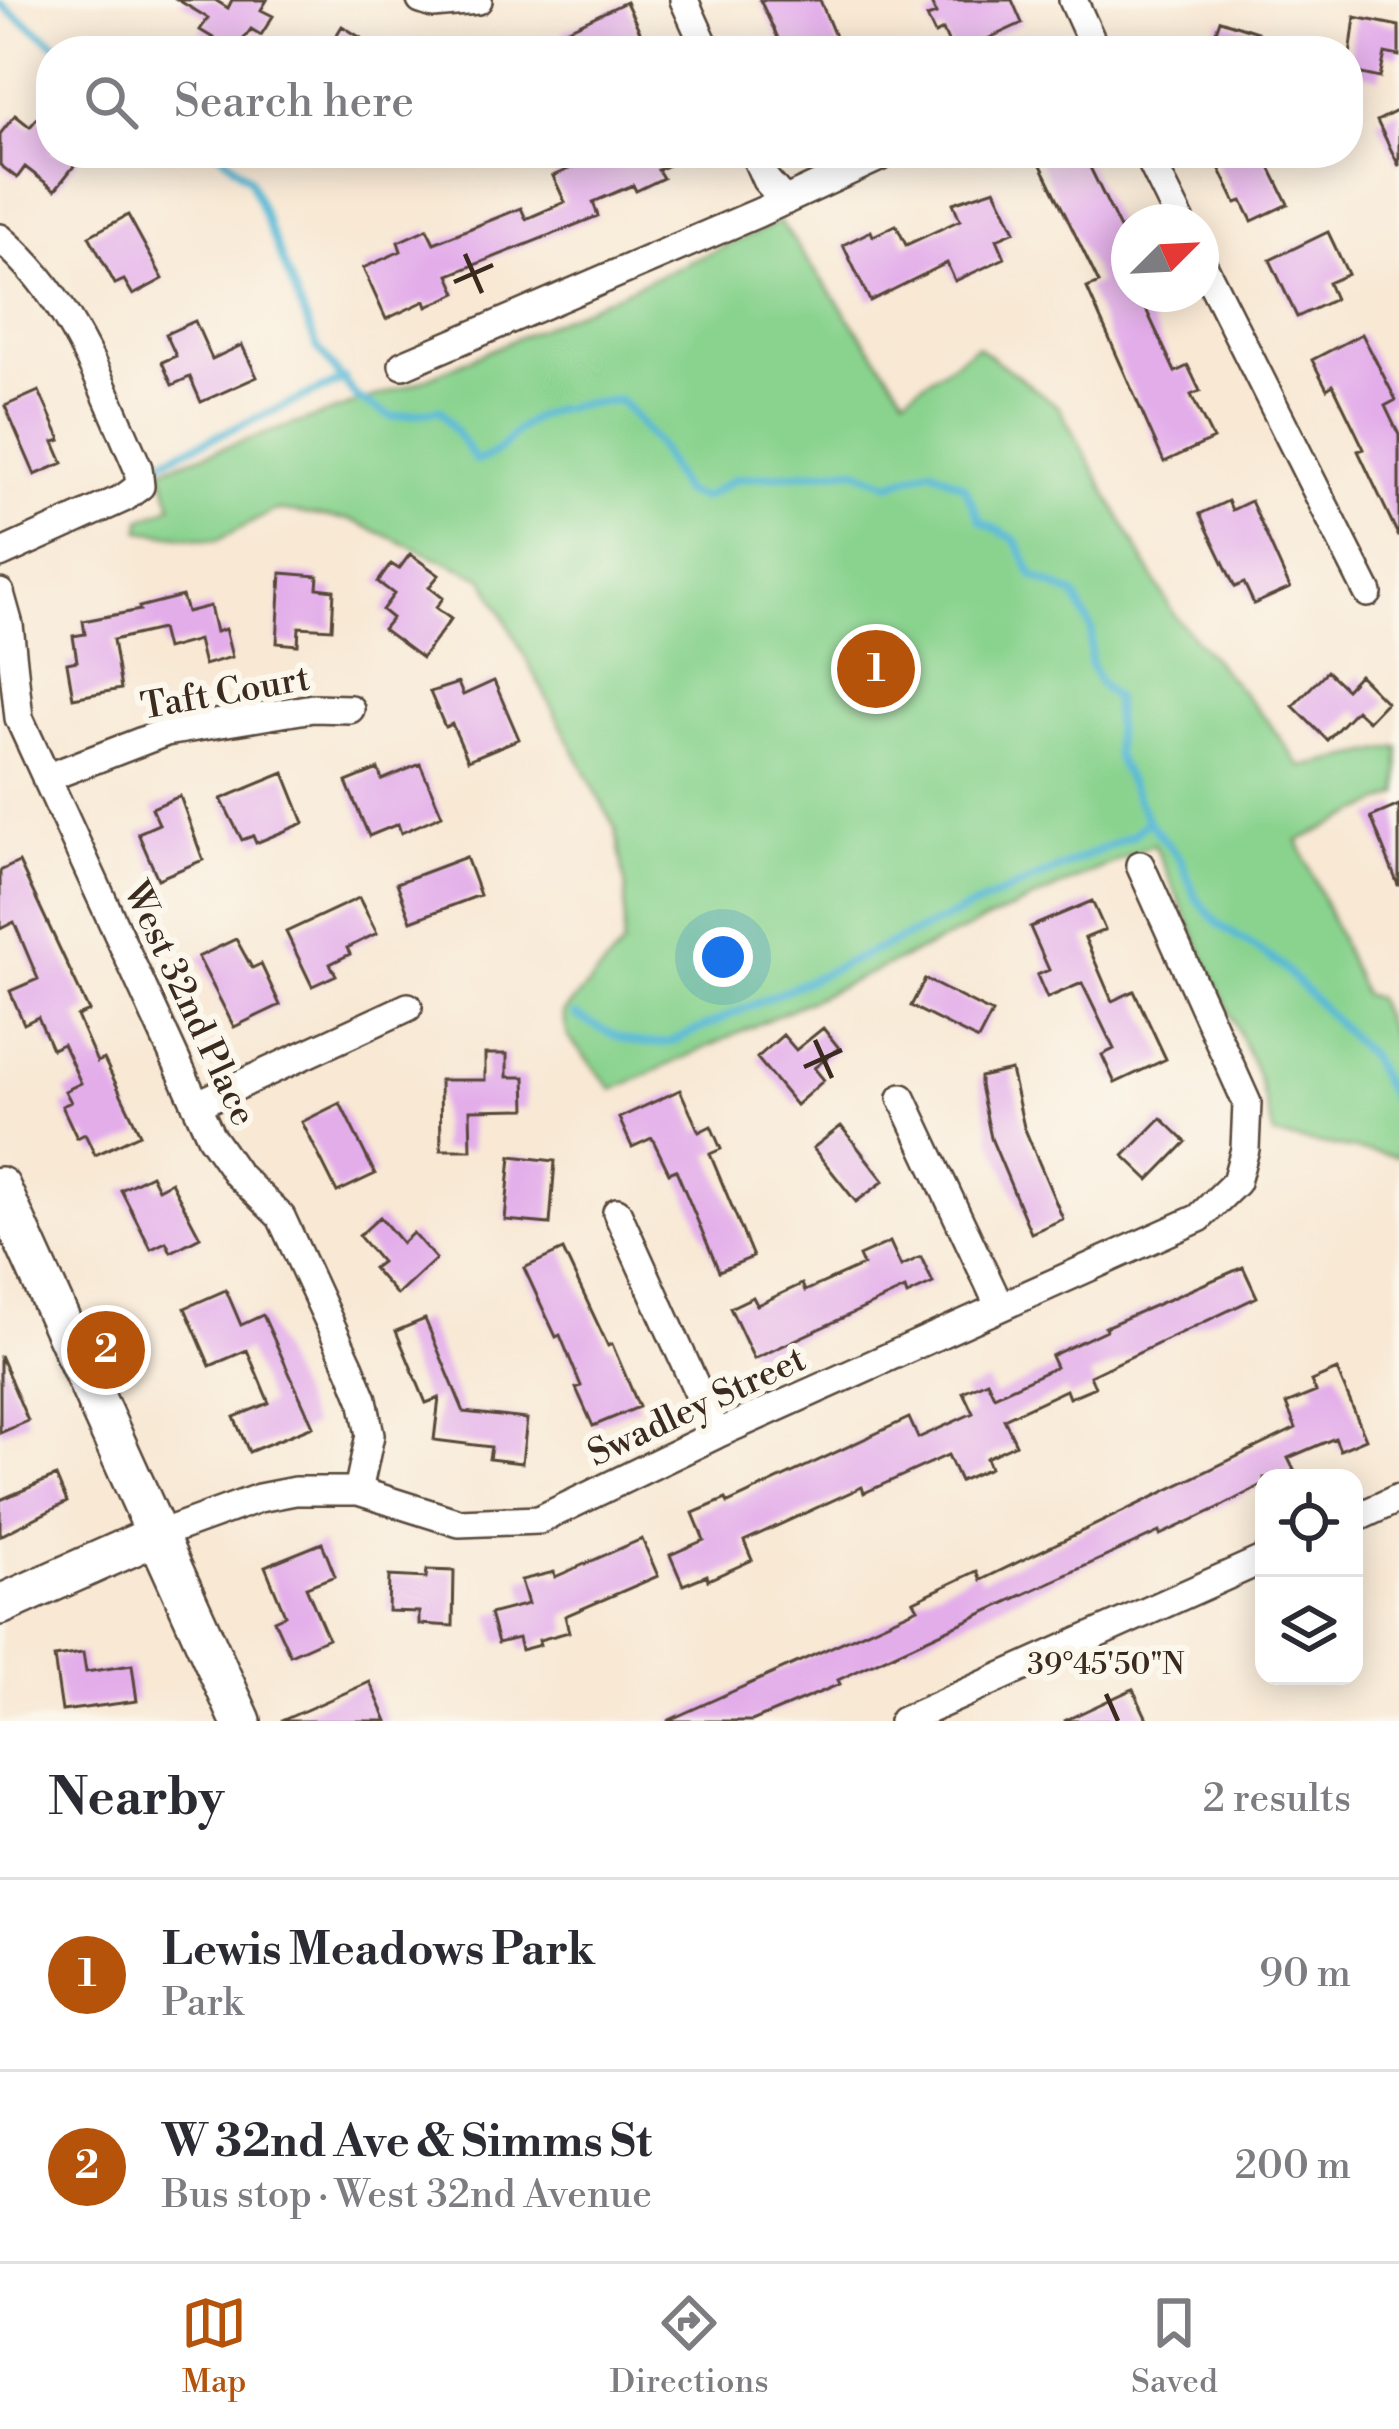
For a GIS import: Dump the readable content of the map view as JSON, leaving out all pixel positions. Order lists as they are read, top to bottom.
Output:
{
  "streets": {
    "street": ["Taft Court", "West 32nd Place", "Swadley Street"]
  },
  "crossings": [
    ["Taft Court", "West 32nd Place"],
    ["West 32nd Place", "Swadley Street"]
  ],
  "north": "top right",
  "page": {
    "search": "Search here",
    "pins": ["1", "2"],
    "heading": ["Nearby", "2 results"],
    "list": [
      {
        "mark": "1",
        "name": "Lewis Meadows Park",
        "note": "Park",
        "value": "90 m"
      },
      {
        "mark": "2",
        "name": "W 32nd Ave & Simms St",
        "note": "Bus stop · West 32nd Avenue",
        "value": "200 m"
      }
    ],
    "nav": ["Map", "Directions", "Saved"]
  },
  "coordinates": ["39°45'50\"N"]
}
